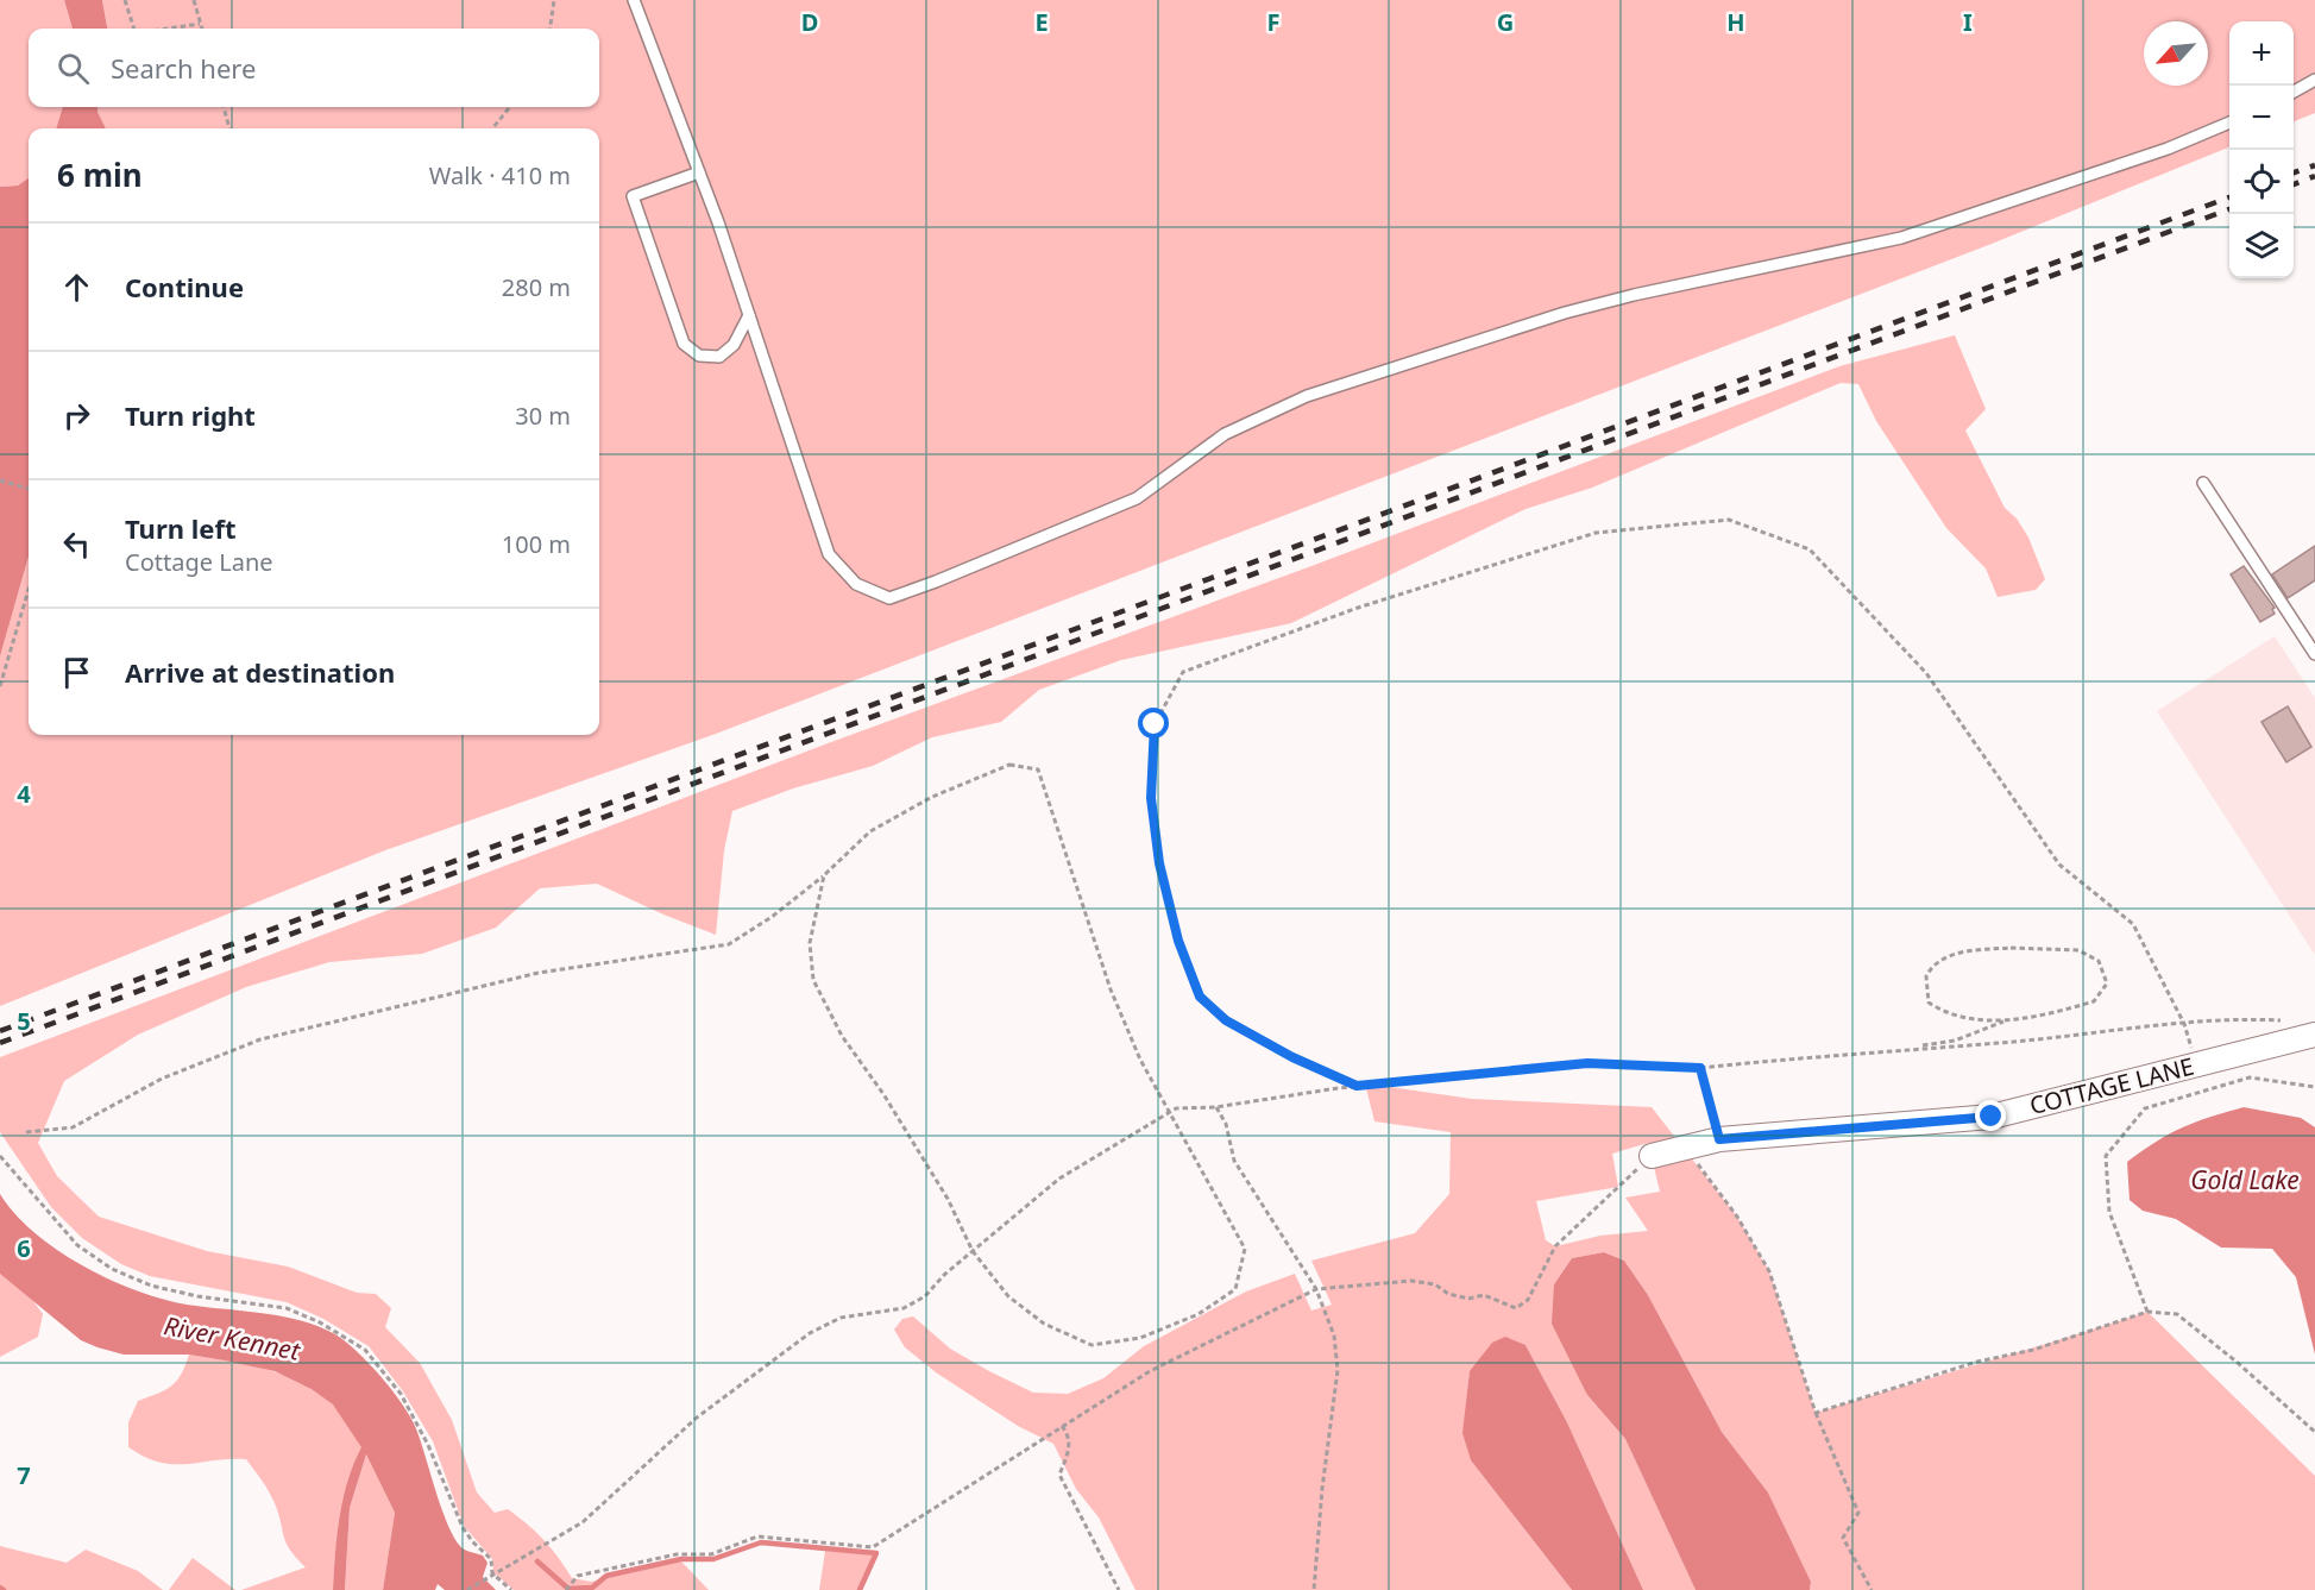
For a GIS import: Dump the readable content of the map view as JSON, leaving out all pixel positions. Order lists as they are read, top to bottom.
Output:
{
  "streets": {
    "street": ["COTTAGE LANE"]
  },
  "water": ["Gold Lake", "River Kennet"],
  "north": "bottom left",
  "page": {
    "map_buttons": ["+", "−"],
    "search": "Search here",
    "heading": ["6 min", "Walk · 410 m"],
    "list": [
      ["Continue", "280 m"],
      ["Turn right", "30 m"],
      ["Turn left", "Cottage Lane", "100 m"],
      "Arrive at destination"
    ]
  },
  "grid": {
    "columns": [
      "D",
      "E",
      "F",
      "G",
      "H",
      "I"
    ],
    "rows": [
      "4",
      "5",
      "6",
      "7"
    ]
  }
}
